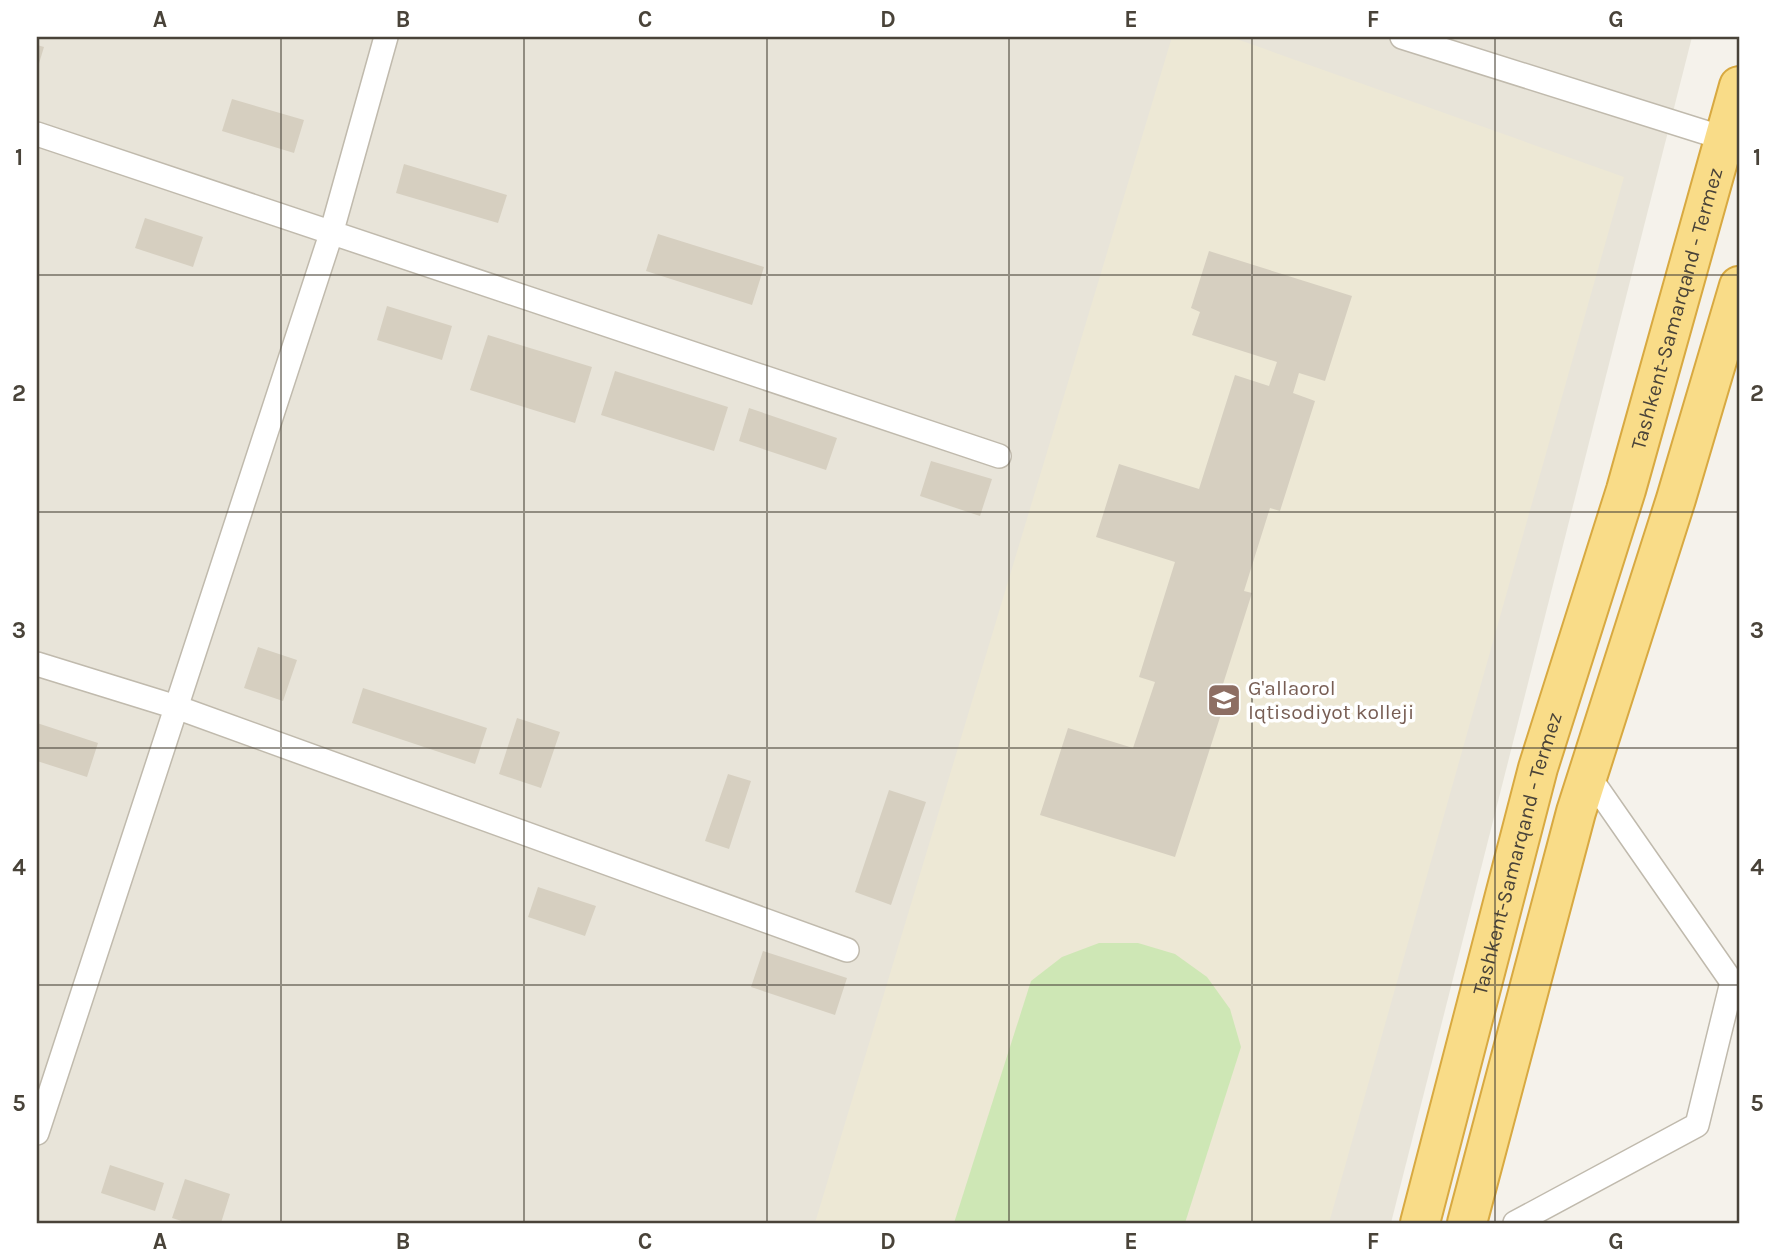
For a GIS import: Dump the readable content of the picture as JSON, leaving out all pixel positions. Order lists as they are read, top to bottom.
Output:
{
  "streets": {
    "highway": ["Tashkent-Samarqand - Termez"]
  },
  "places": {
    "school or university": ["G'allaorol Iqtisodiyot kolleji"]
  },
  "grid": {
    "columns": [
      "A",
      "B",
      "C",
      "D",
      "E",
      "F",
      "G"
    ],
    "rows": [
      "1",
      "2",
      "3",
      "4",
      "5"
    ]
  }
}
